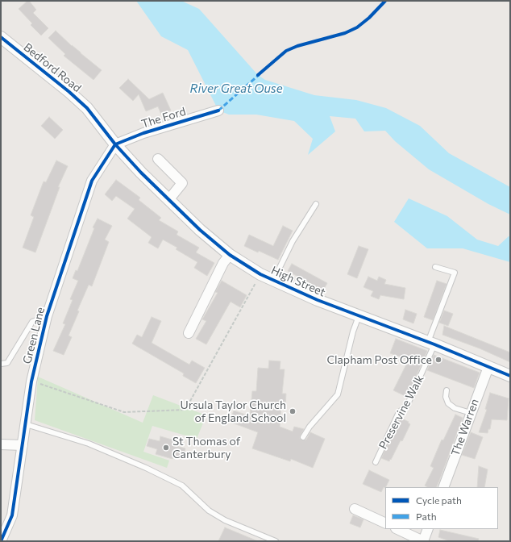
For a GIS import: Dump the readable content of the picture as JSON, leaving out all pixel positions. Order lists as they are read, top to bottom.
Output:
{
  "streets": {
    "street": [
      "Bedford Road",
      "The Ford",
      "High Street",
      "Green Lane",
      "The Warren"
    ],
    "lane": ["Preservine Walk"]
  },
  "crossings": [
    ["Bedford Road", "The Ford"],
    ["Bedford Road", "High Street"],
    ["Bedford Road", "Green Lane"],
    ["The Ford", "High Street"],
    ["The Ford", "Green Lane"],
    ["High Street", "Green Lane"],
    ["High Street", "Preservine Walk"],
    ["High Street", "The Warren"]
  ],
  "water": ["River Great Ouse"],
  "places": ["Clapham Post Office", "Ursula Taylor Church of England School", "St Thomas of Canterbury"],
  "legend": ["Cycle path", "Path"]
}
